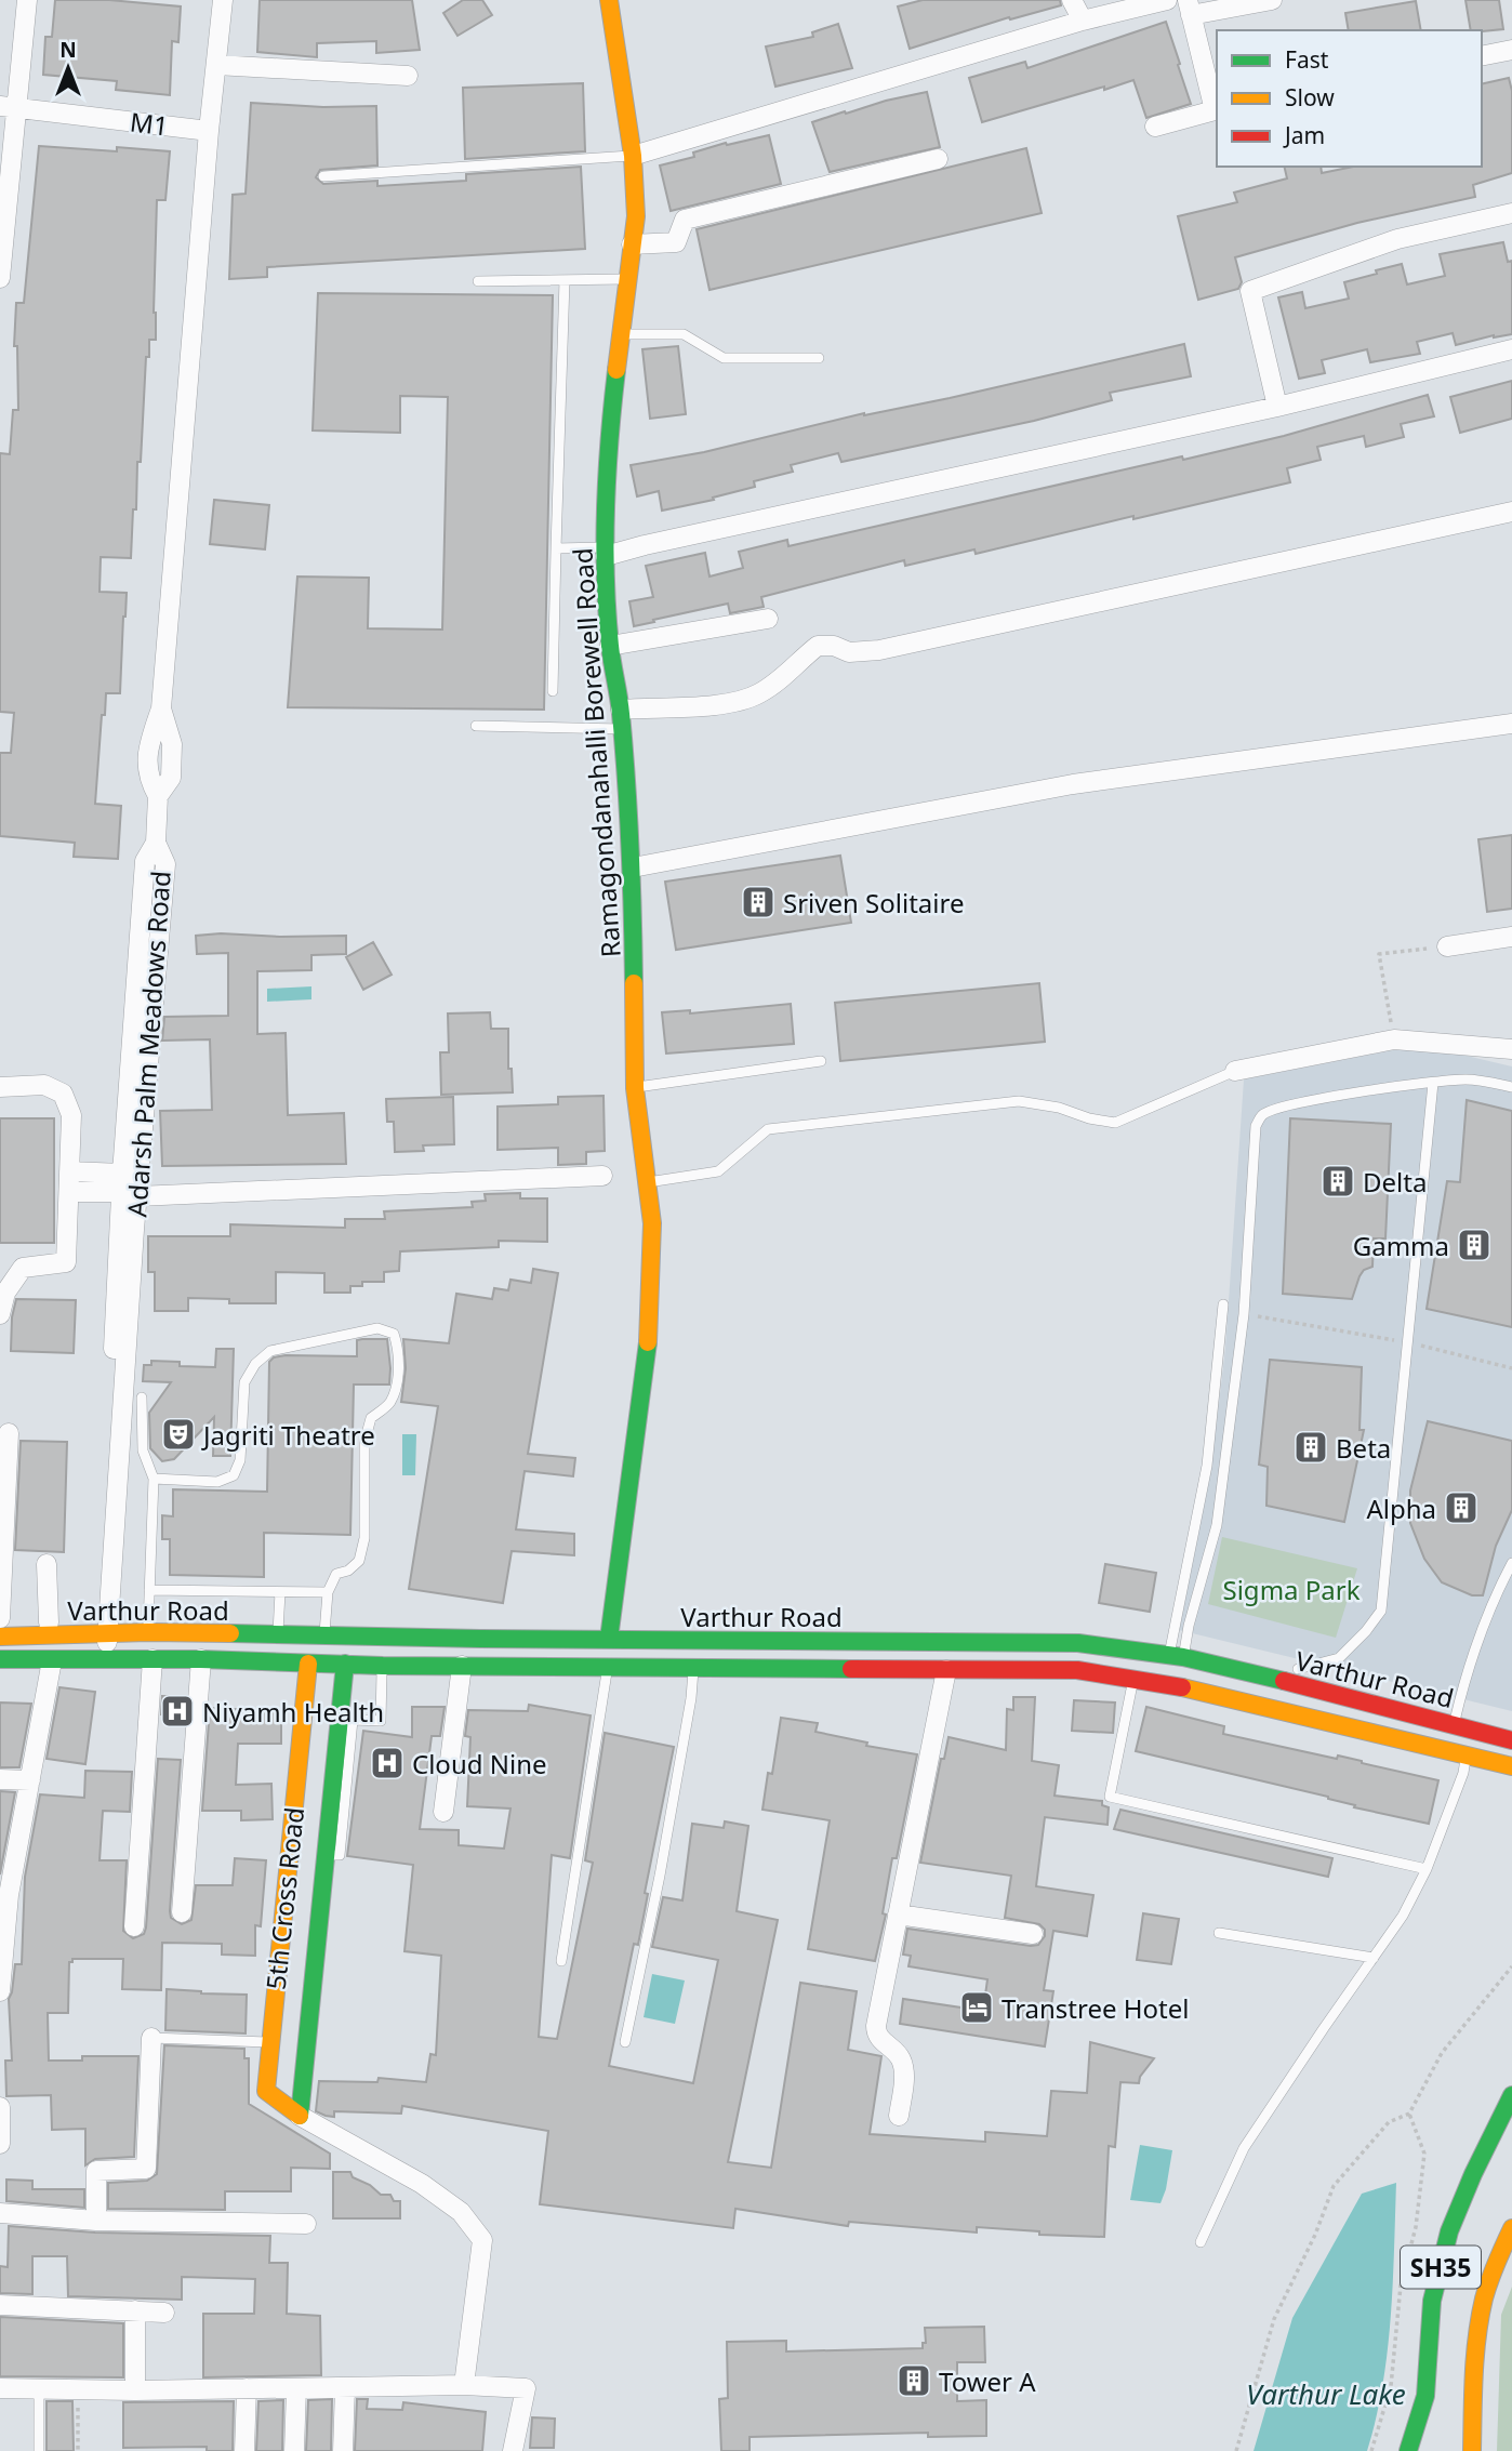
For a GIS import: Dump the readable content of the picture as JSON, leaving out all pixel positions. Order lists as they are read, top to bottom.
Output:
{
  "streets": {
    "main road": [
      "Ramagondanahalli Borewell Road",
      "Varthur Road",
      "5th Cross Road",
      "SH35"
    ],
    "street": ["M1", "Adarsh Palm Meadows Road"]
  },
  "crossings": [
    ["Ramagondanahalli Borewell Road", "Varthur Road"],
    ["Adarsh Palm Meadows Road", "Varthur Road"],
    ["Varthur Road", "5th Cross Road"]
  ],
  "water": ["Varthur Lake"],
  "parks": ["Sigma Park"],
  "places": {
    "building": [
      "Sriven Solitaire",
      "Delta",
      "Gamma",
      "Beta",
      "Alpha",
      "Tower A"
    ],
    "theatre": ["Jagriti Theatre"],
    "hospital": ["Niyamh Health", "Cloud Nine"],
    "hotel": ["Transtree Hotel"]
  },
  "legend": ["Fast", "Slow", "Jam"],
  "north": "top"
}
